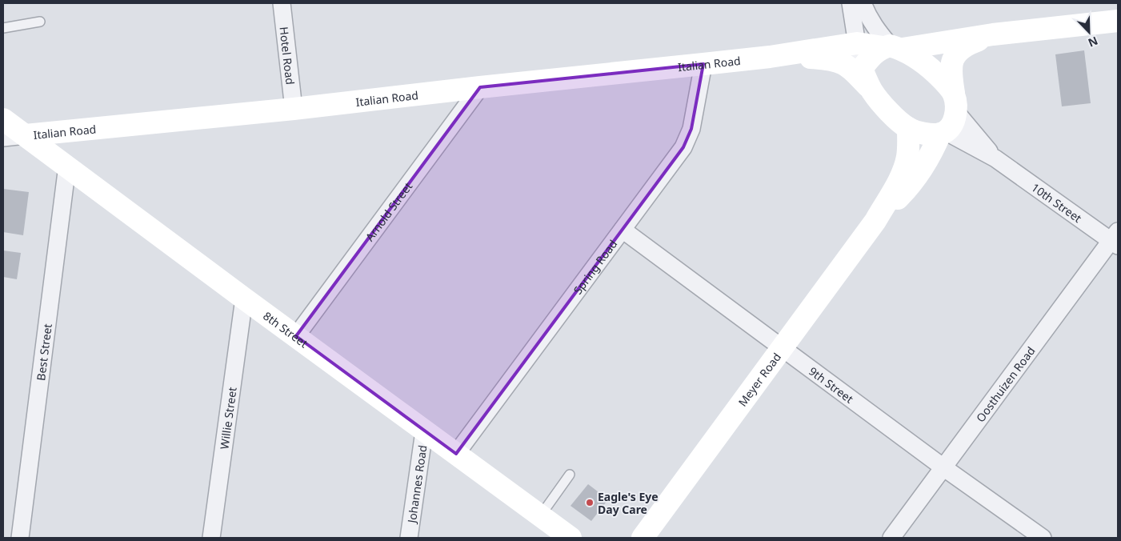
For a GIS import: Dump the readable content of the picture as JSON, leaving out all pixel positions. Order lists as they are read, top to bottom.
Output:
{
  "streets": {
    "street": [
      "Hotel Road",
      "Italian Road",
      "10th Street",
      "Arnold Street",
      "Spring Road",
      "8th Street",
      "Best Street",
      "Meyer Road",
      "9th Street",
      "Oosthuizen Road",
      "Willie Street",
      "Johannes Road"
    ]
  },
  "crossings": [
    ["Hotel Road", "Italian Road"],
    ["Italian Road", "10th Street"],
    ["Italian Road", "Arnold Street"],
    ["Italian Road", "Spring Road"],
    ["Italian Road", "8th Street"],
    ["Italian Road", "Meyer Road"],
    ["10th Street", "Meyer Road"],
    ["10th Street", "Oosthuizen Road"],
    ["Arnold Street", "8th Street"],
    ["Spring Road", "8th Street"],
    ["Spring Road", "9th Street"],
    ["8th Street", "Best Street"],
    ["8th Street", "Willie Street"],
    ["8th Street", "Johannes Road"],
    ["Meyer Road", "9th Street"],
    ["9th Street", "Oosthuizen Road"]
  ],
  "places": ["Eagle's Eye Day Care"],
  "north": "bottom right"
}
